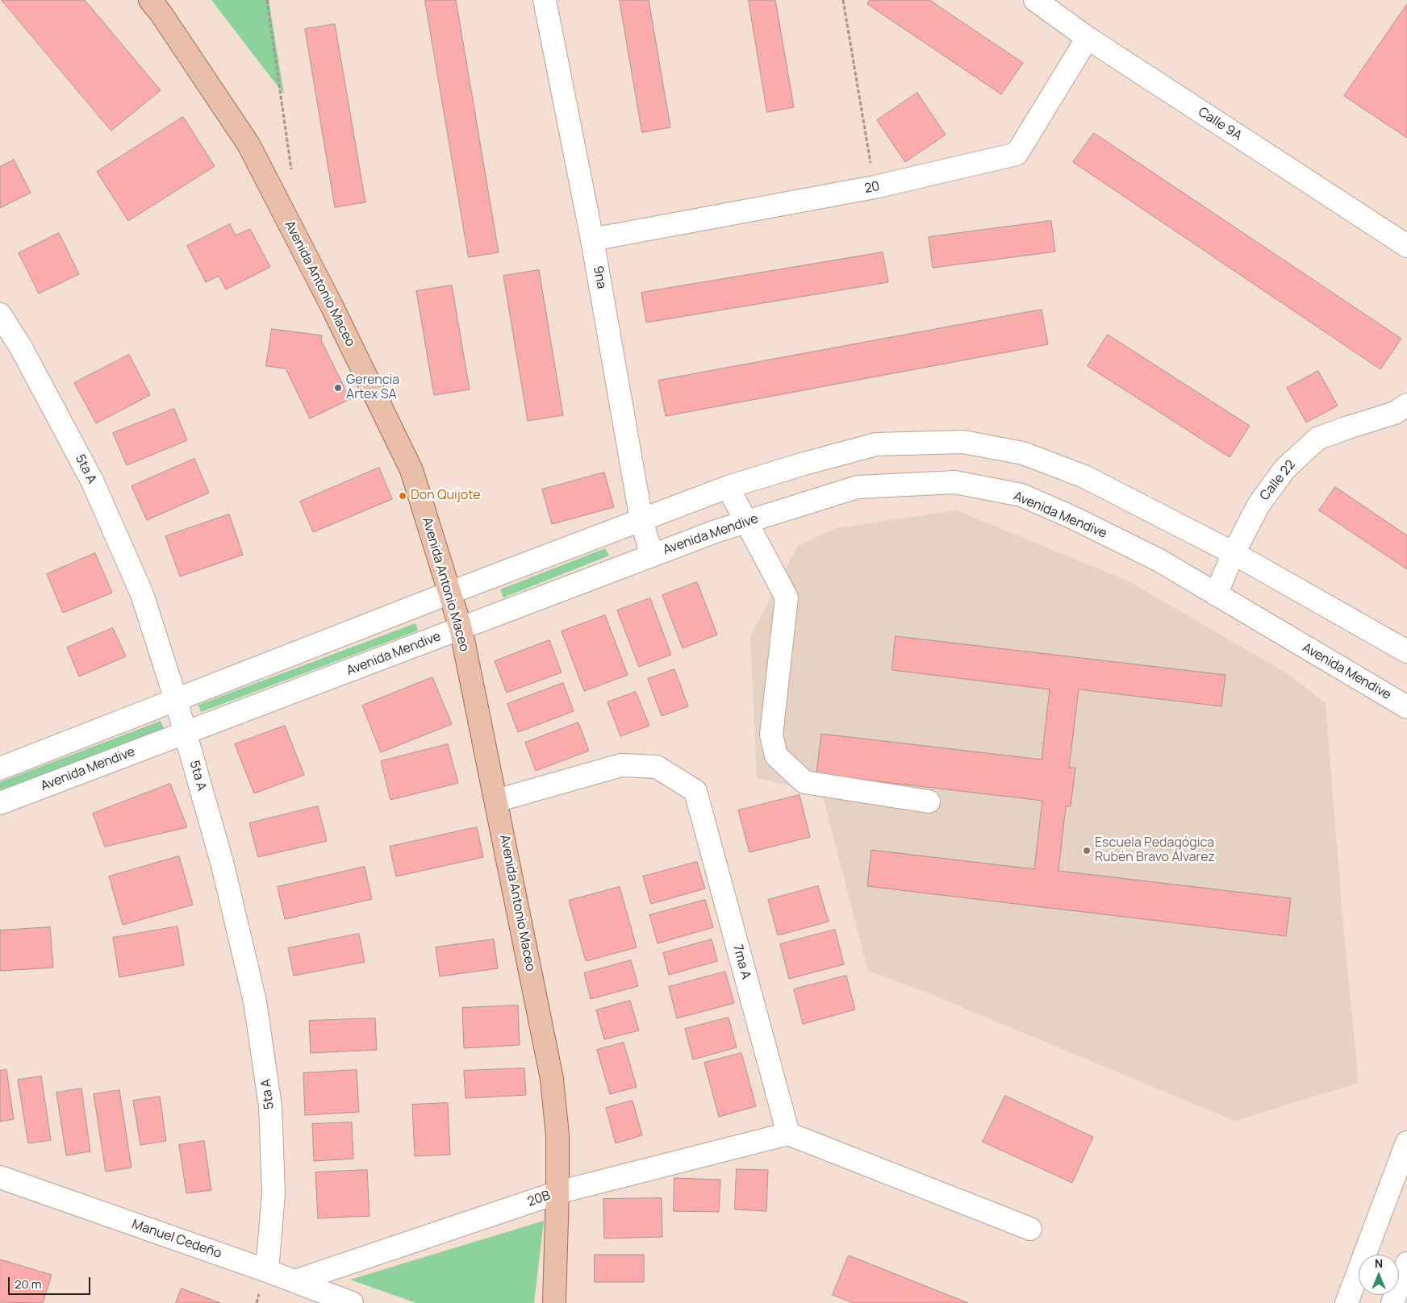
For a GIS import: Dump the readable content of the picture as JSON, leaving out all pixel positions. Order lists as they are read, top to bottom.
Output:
{
  "streets": {
    "main road": ["Avenida Antonio Maceo"],
    "street": [
      "Calle 9A",
      "20",
      "9na",
      "5ta A",
      "Calle 22",
      "Avenida Mendive",
      "7ma A",
      "20B",
      "Manuel Cedeño"
    ]
  },
  "crossings": [
    ["Calle 9A", "20"],
    ["20", "9na"],
    ["9na", "Avenida Mendive"],
    ["Avenida Antonio Maceo", "Avenida Mendive"],
    ["Avenida Antonio Maceo", "7ma A"],
    ["Avenida Antonio Maceo", "20B"],
    ["5ta A", "Avenida Mendive"],
    ["5ta A", "Manuel Cedeño"],
    ["Calle 22", "Avenida Mendive"],
    ["7ma A", "20B"],
    ["20B", "Manuel Cedeño"]
  ],
  "places": ["Gerencia Artex SA", "Don Quijote", "Escuela Pedagógica Rubén Bravo Álvarez"],
  "scale_bar": "20 m",
  "north": "top"
}
